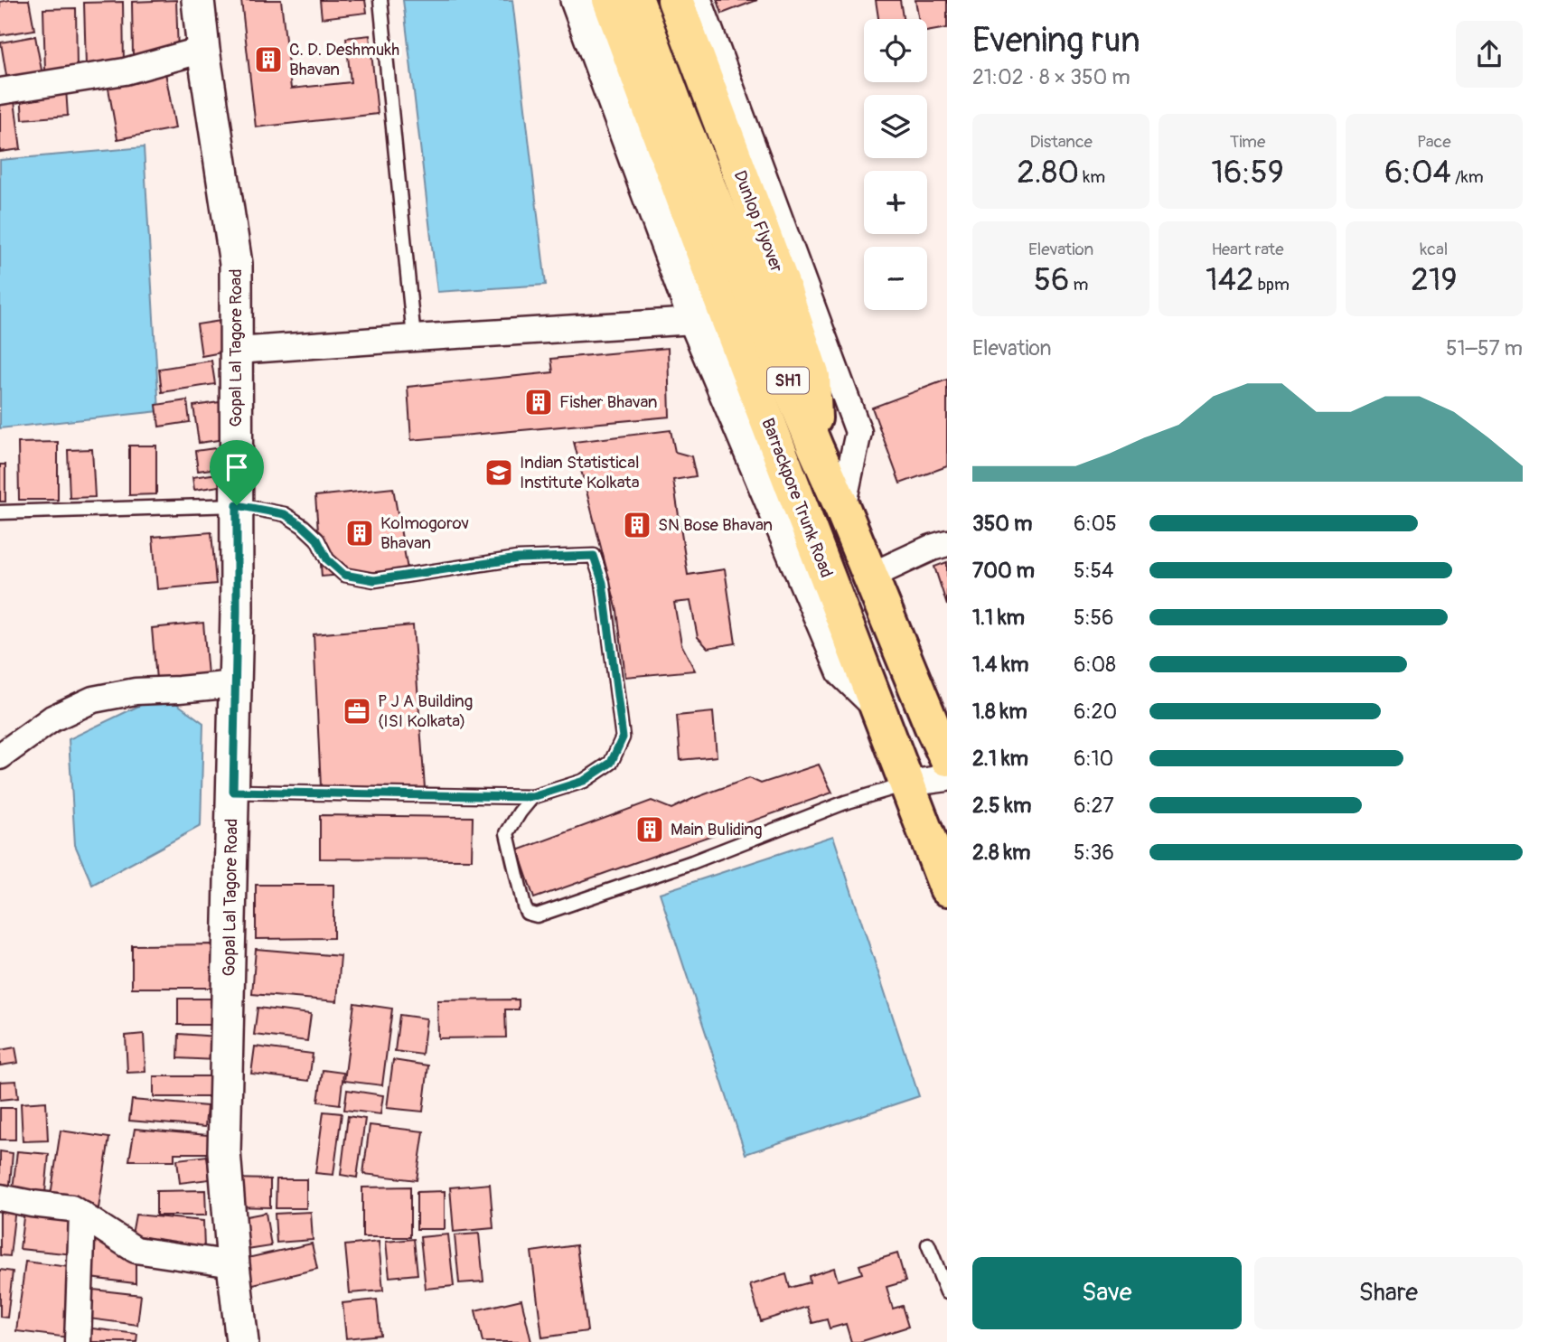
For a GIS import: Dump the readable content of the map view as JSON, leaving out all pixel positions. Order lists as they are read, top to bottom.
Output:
{
  "streets": {
    "main road": ["Dunlop Flyover", "SH1", "Barrackpore Trunk Road"],
    "street": ["Gopal Lal Tagore Road"]
  },
  "crossings": [
    ["Dunlop Flyover", "Barrackpore Trunk Road"]
  ],
  "places": {
    "building": [
      "C. D. Deshmukh Bhavan",
      "Fisher Bhavan",
      "SN Bose Bhavan",
      "Kolmogorov Bhavan",
      "Main Buliding"
    ],
    "school or university": ["Indian Statistical Institute Kolkata"],
    "office": ["P J A Building (ISI Kolkata)"]
  },
  "page": {
    "heading": ["Evening run", "21:02 · 8 × 350 m"],
    "map_buttons": ["+", "−"],
    "stats": [
      ["Distance", "2.80 km"],
      ["Time", "16:59"],
      ["Pace", "6:04 /km"],
      ["Elevation", "56 m"],
      ["Heart rate", "142 bpm"],
      ["kcal", "219"]
    ],
    "chart": ["Elevation", "51–57 m"],
    "list": [
      {
        "name": "350 m",
        "note": "6:05"
      },
      {
        "name": "700 m",
        "note": "5:54"
      },
      {
        "name": "1.1 km",
        "note": "5:56"
      },
      {
        "name": "1.4 km",
        "note": "6:08"
      },
      {
        "name": "1.8 km",
        "note": "6:20"
      },
      {
        "name": "2.1 km",
        "note": "6:10"
      },
      {
        "name": "2.5 km",
        "note": "6:27"
      },
      {
        "name": "2.8 km",
        "note": "5:36"
      }
    ],
    "buttons": ["Save", "Share"]
  }
}
